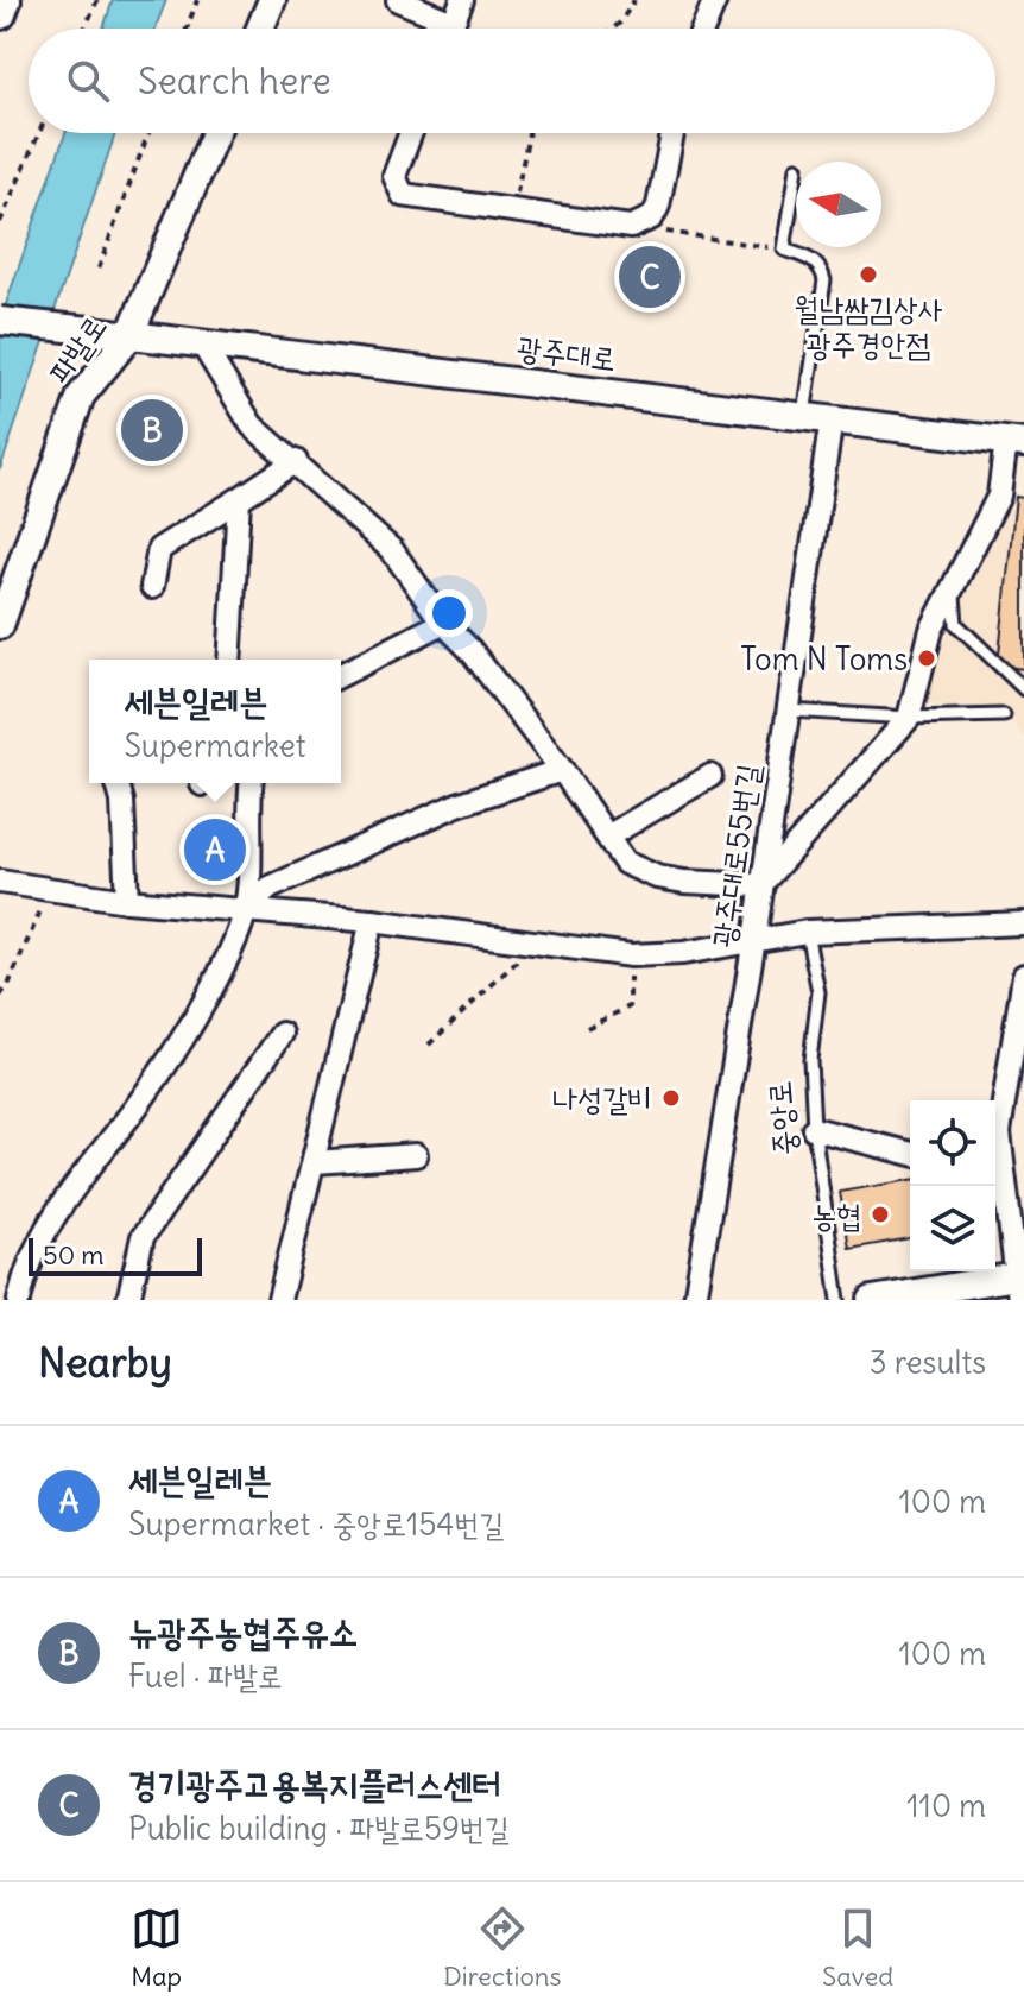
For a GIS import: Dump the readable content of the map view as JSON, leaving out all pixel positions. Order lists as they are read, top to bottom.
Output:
{
  "streets": {
    "street": ["파발로", "광주대로", "광주대로55번길"],
    "lane": ["중앙로"]
  },
  "crossings": [
    ["파발로", "광주대로"],
    ["광주대로", "광주대로55번길"]
  ],
  "places": [
    "월남쌈김상사 광주경안점",
    "Tom N Toms",
    "나성갈비",
    "농협"
  ],
  "scale_bar": "50 m",
  "north": "left",
  "page": {
    "search": "Search here",
    "pins": ["C", "B", "A"],
    "popup": ["세븐일레븐", "Supermarket"],
    "scale": "50 m",
    "heading": ["Nearby", "3 results"],
    "list": [
      {
        "mark": "A",
        "name": "세븐일레븐",
        "note": "Supermarket · 중앙로154번길",
        "value": "100 m"
      },
      {
        "mark": "B",
        "name": "뉴광주농협주유소",
        "note": "Fuel · 파발로",
        "value": "100 m"
      },
      {
        "mark": "C",
        "name": "경기광주고용복지플러스센터",
        "note": "Public building · 파발로59번길",
        "value": "110 m"
      }
    ],
    "nav": ["Map", "Directions", "Saved"]
  }
}
